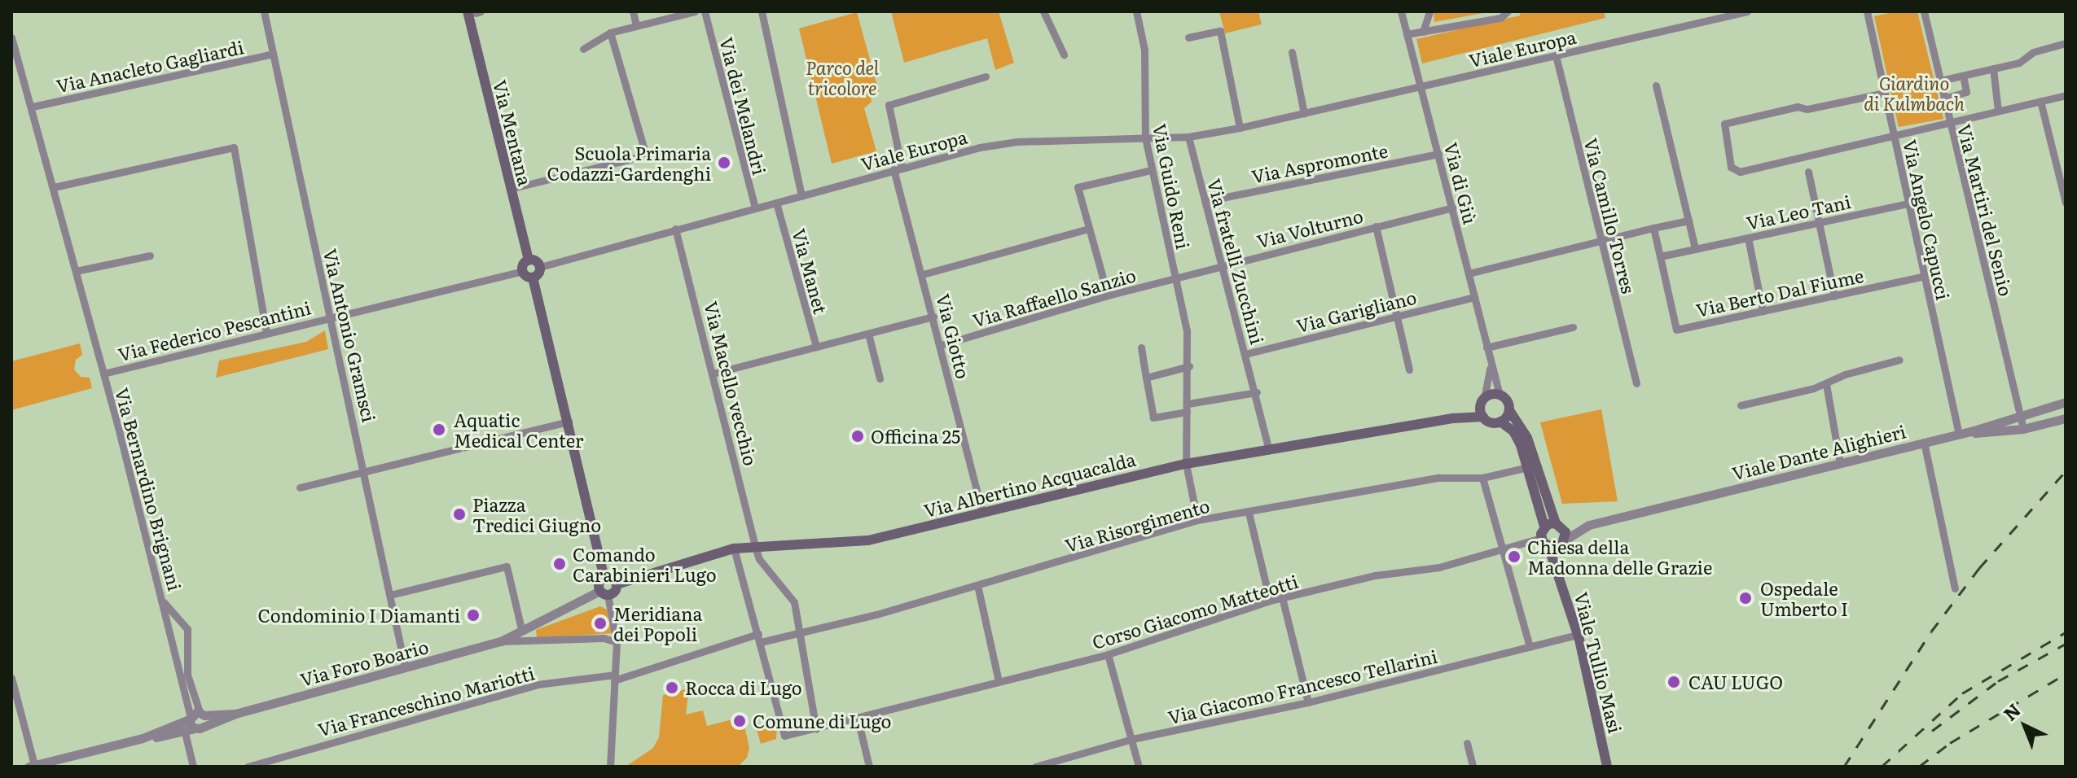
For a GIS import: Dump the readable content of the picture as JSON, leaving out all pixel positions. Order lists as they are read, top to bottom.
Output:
{
  "streets": {
    "main road": ["Via Mentana", "Via Albertino Acquacalda", "Viale Tullio Masi"],
    "street": [
      "Viale Europa",
      "Via Anacleto Gagliardi",
      "Via dei Melandri",
      "Via Aspromonte",
      "Via di Giù",
      "Via Guido Reni",
      "Via Martiri del Senio",
      "Via Leo Tani",
      "Via Camillo Torres",
      "Via Angelo Capucci",
      "Via Volturno",
      "Via fratelli Zucchini",
      "Via Manet",
      "Via Berto Dal Fiume",
      "Via Raffaello Sanzio",
      "Via Garigliano",
      "Via Federico Pescantini",
      "Via Antonio Gramsci",
      "Via Giotto",
      "Via Macello vecchio",
      "Viale Dante Alighieri",
      "Via Bernardino Brignani",
      "Via Risorgimento",
      "Corso Giacomo Matteotti",
      "Via Foro Boario",
      "Via Giacomo Francesco Tellarini",
      "Via Franceschino Mariotti"
    ]
  },
  "crossings": [
    ["Viale Europa", "Via dei Melandri"],
    ["Viale Europa", "Via di Giù"],
    ["Viale Europa", "Via Guido Reni"],
    ["Viale Europa", "Via Camillo Torres"],
    ["Viale Europa", "Via fratelli Zucchini"],
    ["Viale Europa", "Via Manet"],
    ["Viale Europa", "Via Giotto"],
    ["Viale Europa", "Via Macello vecchio"],
    ["Via Anacleto Gagliardi", "Via Antonio Gramsci"],
    ["Via Anacleto Gagliardi", "Via Bernardino Brignani"],
    ["Via Aspromonte", "Via di Giù"],
    ["Via Aspromonte", "Via fratelli Zucchini"],
    ["Via di Giù", "Via Volturno"],
    ["Via di Giù", "Via Garigliano"],
    ["Via di Giù", "Via Albertino Acquacalda"],
    ["Via di Giù", "Viale Tullio Masi"],
    ["Via Guido Reni", "Via Volturno"],
    ["Via Guido Reni", "Via Raffaello Sanzio"],
    ["Via Guido Reni", "Via Albertino Acquacalda"],
    ["Via Guido Reni", "Via Risorgimento"],
    ["Via Martiri del Senio", "Viale Dante Alighieri"],
    ["Via Leo Tani", "Via Angelo Capucci"],
    ["Via Leo Tani", "Via Berto Dal Fiume"],
    ["Via Angelo Capucci", "Via Berto Dal Fiume"],
    ["Via Angelo Capucci", "Viale Dante Alighieri"],
    ["Via Volturno", "Via fratelli Zucchini"],
    ["Via Volturno", "Via Raffaello Sanzio"],
    ["Via fratelli Zucchini", "Via Garigliano"],
    ["Via fratelli Zucchini", "Via Albertino Acquacalda"],
    ["Via Raffaello Sanzio", "Via Giotto"],
    ["Via Federico Pescantini", "Via Antonio Gramsci"],
    ["Via Federico Pescantini", "Via Bernardino Brignani"],
    ["Via Antonio Gramsci", "Via Foro Boario"],
    ["Via Giotto", "Via Albertino Acquacalda"],
    ["Via Macello vecchio", "Via Albertino Acquacalda"],
    ["Via Macello vecchio", "Via Risorgimento"],
    ["Via Macello vecchio", "Corso Giacomo Matteotti"],
    ["Viale Dante Alighieri", "Viale Tullio Masi"],
    ["Via Bernardino Brignani", "Via Foro Boario"],
    ["Via Risorgimento", "Via Franceschino Mariotti"],
    ["Corso Giacomo Matteotti", "Viale Tullio Masi"],
    ["Viale Tullio Masi", "Via Giacomo Francesco Tellarini"]
  ],
  "parks": ["Parco del tricolore", "Giardino di Kulmbach"],
  "places": [
    "Scuola Primaria Codazzi-Gardenghi",
    "Aquatic Medical Center",
    "Officina 25",
    "Piazza Tredici Giugno",
    "Chiesa della Madonna delle Grazie",
    "Comando Carabinieri Lugo",
    "Ospedale Umberto I",
    "Condominio I Diamanti",
    "Meridiana dei Popoli",
    "CAU LUGO",
    "Rocca di Lugo",
    "Comune di Lugo"
  ],
  "north": "top left"
}
